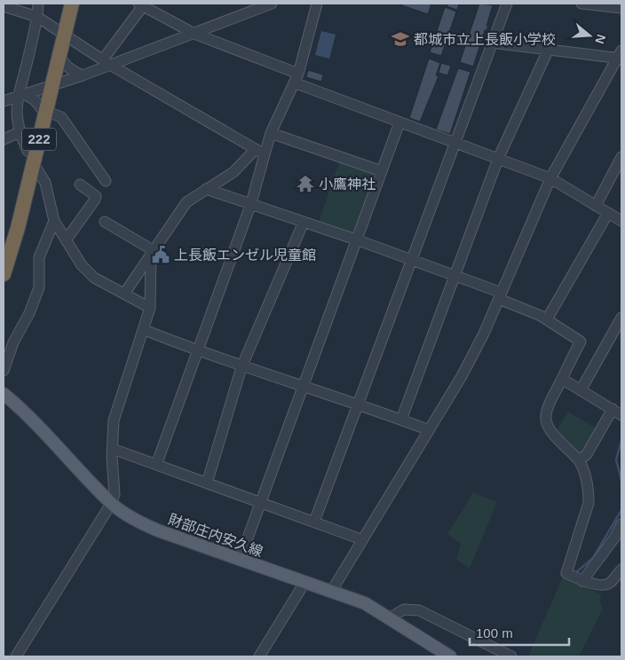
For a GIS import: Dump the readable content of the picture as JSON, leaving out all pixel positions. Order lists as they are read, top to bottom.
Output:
{
  "streets": {
    "highway": ["222"],
    "main road": ["財部庄内安久線"]
  },
  "places": {
    "school or university": ["都城市立上長飯小学校"],
    "temple": ["小鷹神社"],
    "public building": ["上長飯エンゼル児童館"]
  },
  "scale_bar": "100 m",
  "north": "right"
}
